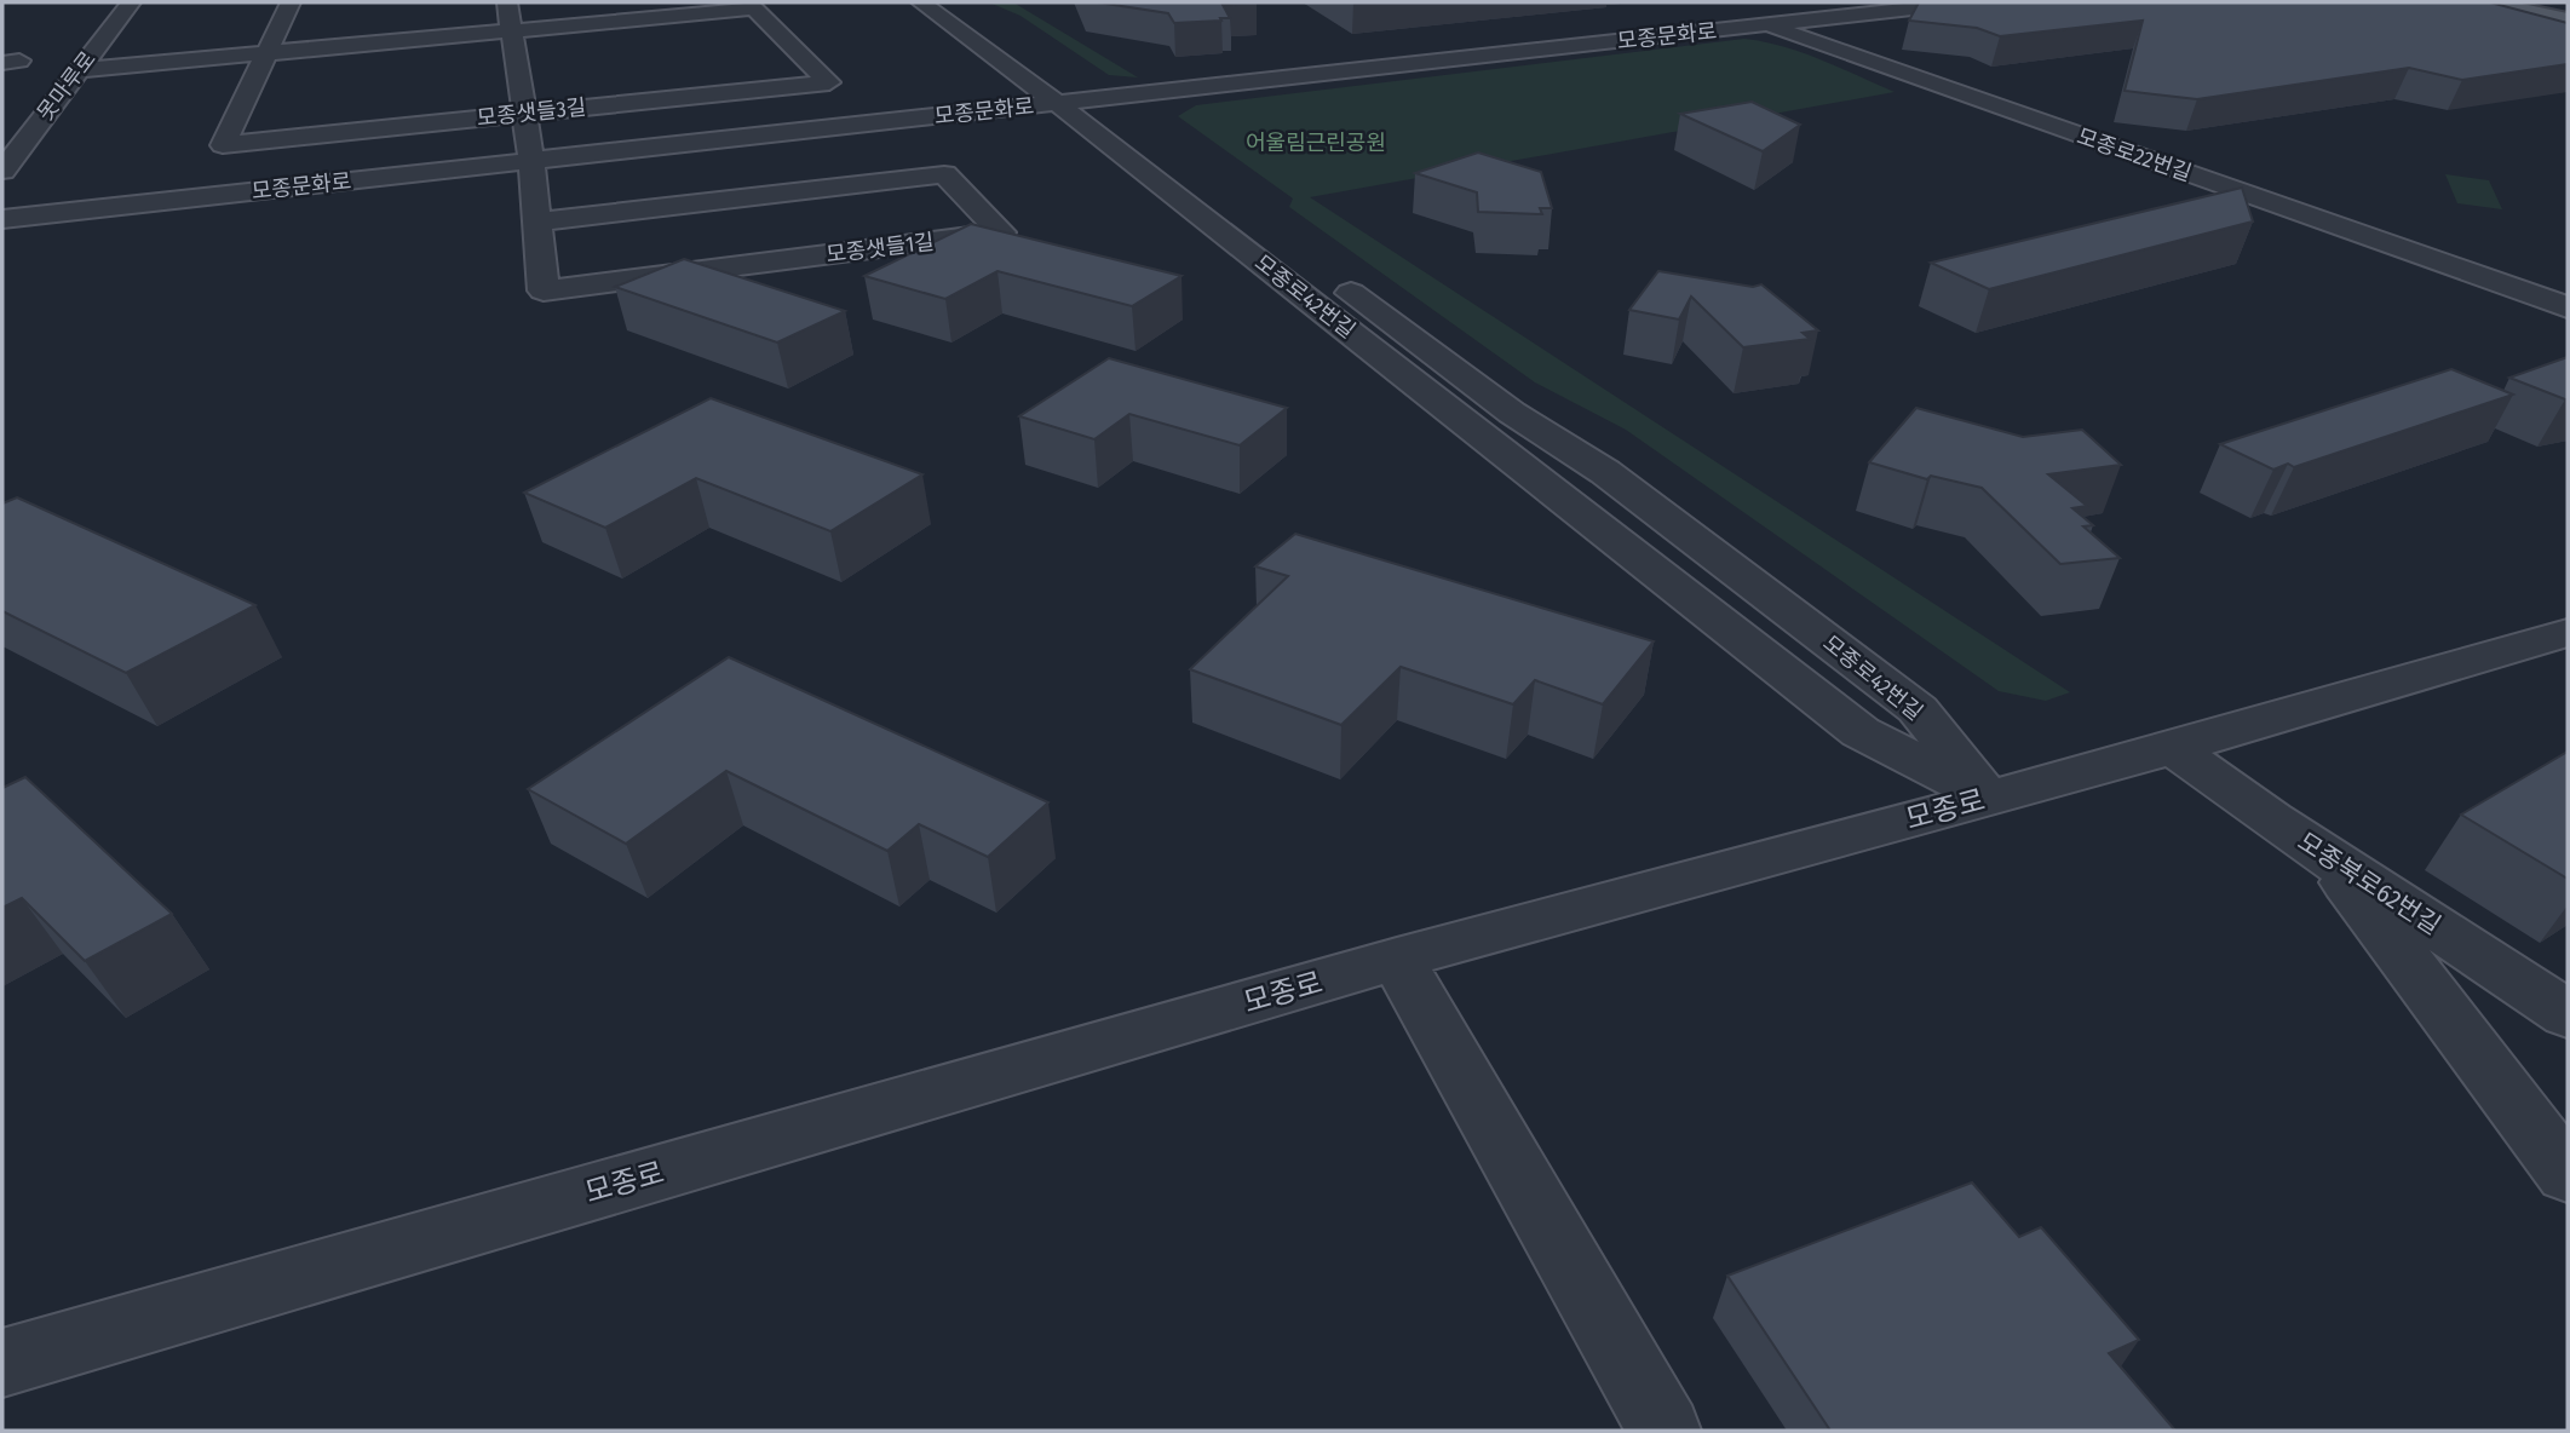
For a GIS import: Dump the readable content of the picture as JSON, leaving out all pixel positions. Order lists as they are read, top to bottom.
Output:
{
  "streets": {
    "street": [
      "모종문화로",
      "못마루로",
      "모종샛들3길",
      "모종로22번길",
      "모종샛들1길",
      "모종로42번길",
      "모종로",
      "모종북로62번길"
    ]
  },
  "crossings": [
    ["모종문화로", "모종로22번길"],
    ["모종문화로", "모종샛들1길"],
    ["모종문화로", "모종로42번길"],
    ["모종샛들3길", "모종샛들1길"],
    ["모종로42번길", "모종로"],
    ["모종로", "모종북로62번길"]
  ],
  "parks": ["어울림근린공원"]
}
